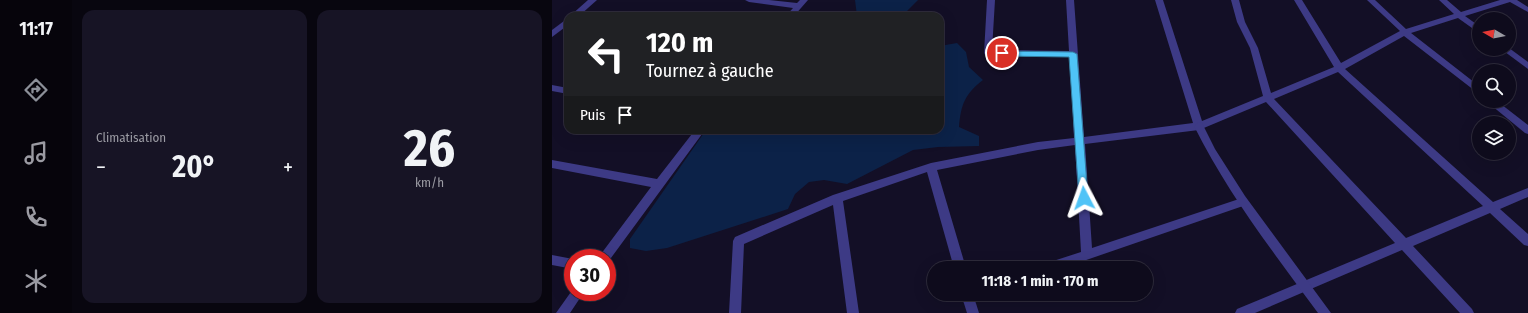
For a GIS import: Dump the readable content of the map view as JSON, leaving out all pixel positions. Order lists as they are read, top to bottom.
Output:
{
  "north": "left",
  "page": {
    "tabs": "11:17",
    "tile": [
      "Climatisation",
      ["26", "km/h"]
    ],
    "turn": ["120 m", "Tournez à gauche"],
    "then": "Puis",
    "heat": ["−", "20°", "+"],
    "limit": "30",
    "trip": "11:18 · 1 min · 170 m"
  }
}
